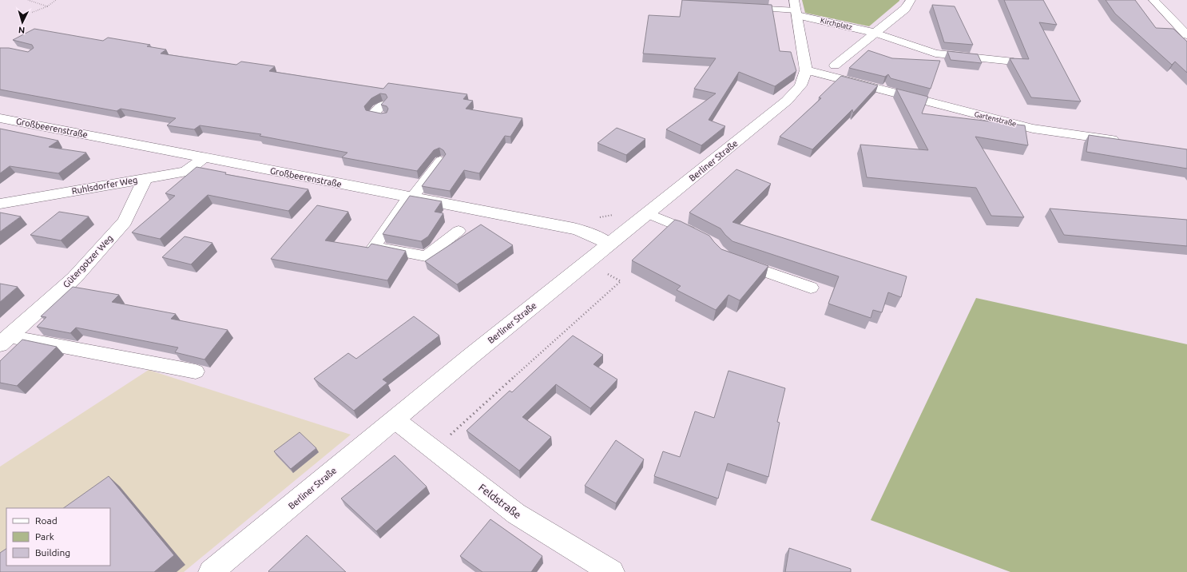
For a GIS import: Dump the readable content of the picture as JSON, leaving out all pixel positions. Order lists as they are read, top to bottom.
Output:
{
  "streets": {
    "street": [
      "Kirchplatz",
      "Gartenstraße",
      "Großbeerenstraße",
      "Berliner Straße",
      "Ruhlsdorfer Weg",
      "Gütergotzer Weg",
      "Feldstraße"
    ]
  },
  "crossings": [
    ["Gartenstraße", "Berliner Straße"],
    ["Großbeerenstraße", "Berliner Straße"],
    ["Großbeerenstraße", "Ruhlsdorfer Weg"],
    ["Berliner Straße", "Feldstraße"],
    ["Ruhlsdorfer Weg", "Gütergotzer Weg"]
  ],
  "legend": ["Road", "Park", "Building"],
  "north": "bottom"
}
